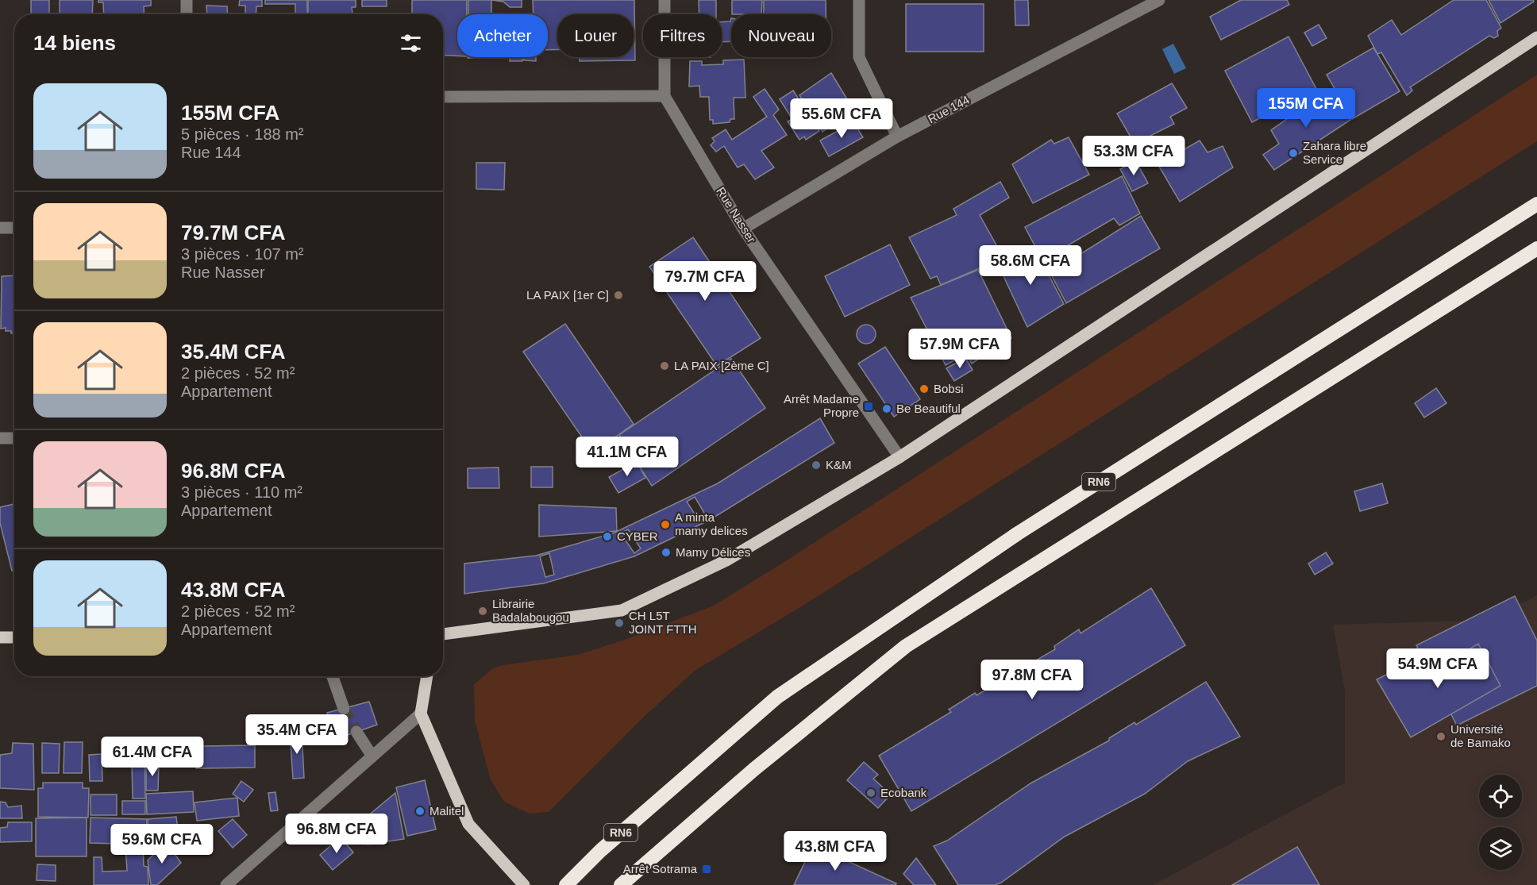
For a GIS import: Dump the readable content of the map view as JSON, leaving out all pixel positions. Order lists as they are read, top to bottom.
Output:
{
  "streets": {
    "highway": ["RN6"],
    "street": ["Rue 144", "Rue Nasser"]
  },
  "crossings": [
    ["Rue 144", "Rue Nasser"]
  ],
  "places": {
    "other": [
      "Zahara libre Service",
      "LA PAIX [1er C]",
      "LA PAIX [2ème C]",
      "Bobsi",
      "Be Beautiful",
      "K&M",
      "A minta mamy delices",
      "CYBER",
      "Mamy Délices",
      "Librairie Badalabougou",
      "CH L5T JOINT FTTH",
      "Université de Bamako",
      "Ecobank",
      "Malitel"
    ],
    "transit": ["Arrêt Madame Propre", "Arrêt Sotrama"]
  },
  "page": {
    "chip": [
      "Acheter",
      "Louer",
      "Filtres",
      "Nouveau"
    ],
    "heading": "14 biens",
    "list": [
      {
        "name": "155M CFA",
        "note": "5 pièces · 188 m² · Rue 144"
      },
      {
        "name": "79.7M CFA",
        "note": "3 pièces · 107 m² · Rue Nasser"
      },
      {
        "name": "35.4M CFA",
        "note": "2 pièces · 52 m² · Appartement"
      },
      {
        "name": "96.8M CFA",
        "note": "3 pièces · 110 m² · Appartement"
      },
      {
        "name": "43.8M CFA",
        "note": "2 pièces · 52 m² · Appartement"
      }
    ],
    "price": [
      "155M CFA",
      "55.6M CFA",
      "53.3M CFA",
      "58.6M CFA",
      "79.7M CFA",
      "57.9M CFA",
      "41.1M CFA",
      "54.9M CFA",
      "97.8M CFA",
      "35.4M CFA",
      "61.4M CFA",
      "96.8M CFA",
      "59.6M CFA",
      "43.8M CFA"
    ]
  }
}
